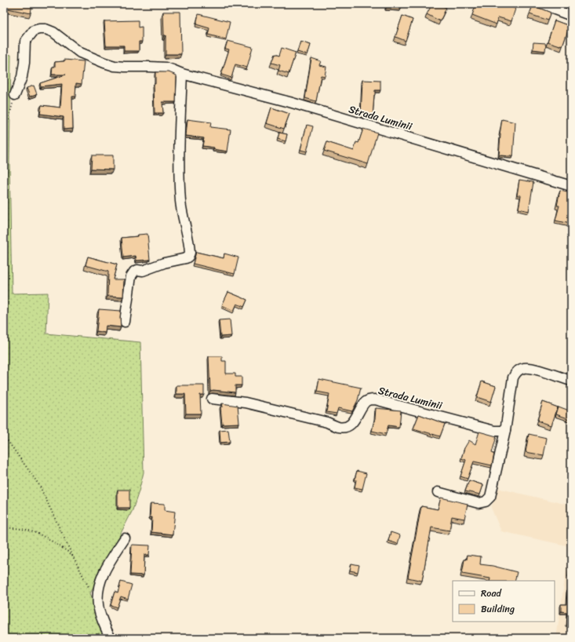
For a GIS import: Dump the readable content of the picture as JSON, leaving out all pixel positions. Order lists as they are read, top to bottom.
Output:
{
  "streets": {
    "street": ["Strada Luminii"]
  },
  "legend": ["Road", "Building"]
}
